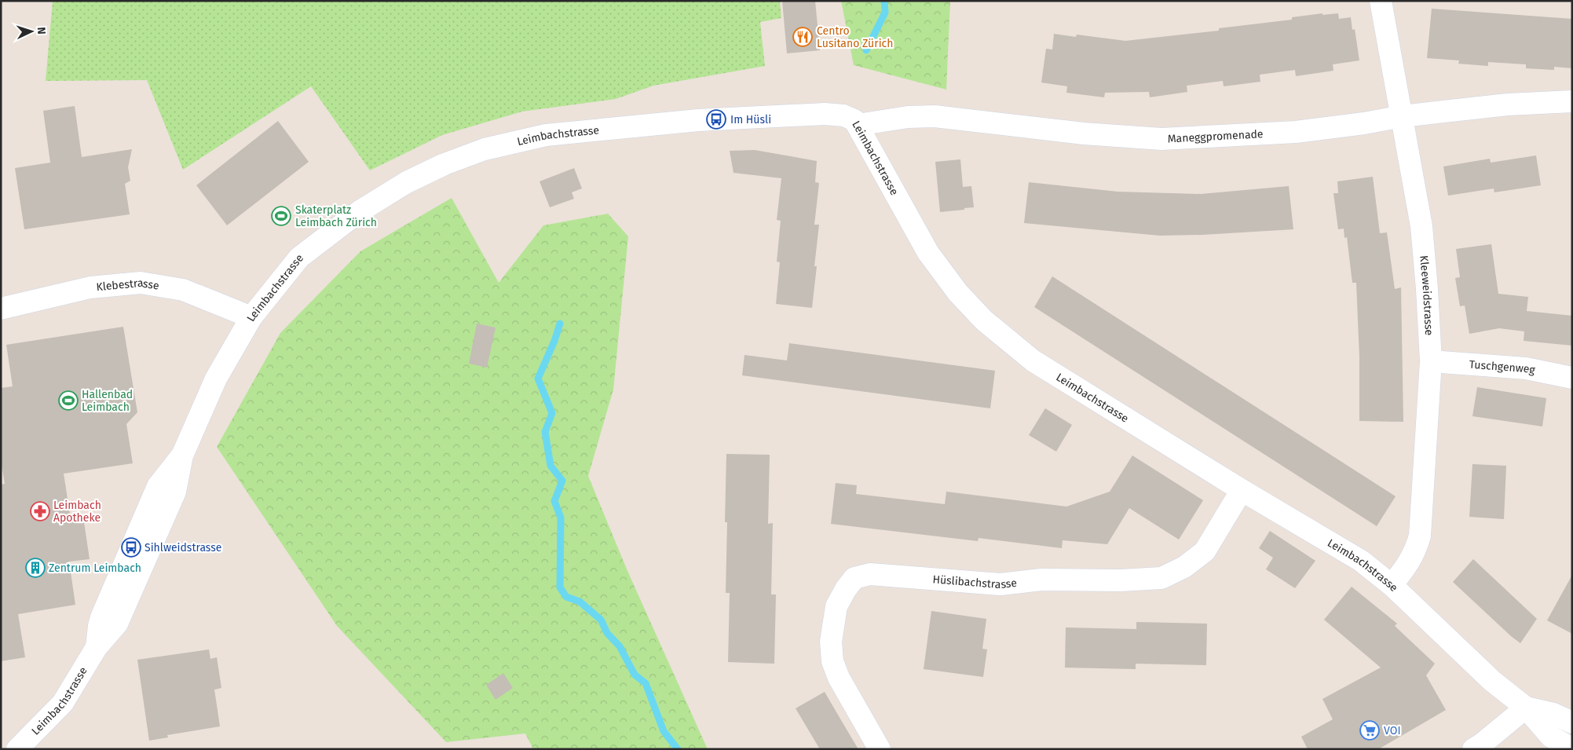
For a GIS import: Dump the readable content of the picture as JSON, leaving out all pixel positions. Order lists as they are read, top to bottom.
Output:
{
  "streets": {
    "street": [
      "Leimbachstrasse",
      "Maneggpromenade",
      "Klebestrasse",
      "Kleeweidstrasse",
      "Tuschgenweg",
      "Hüslibachstrasse"
    ]
  },
  "crossings": [
    ["Leimbachstrasse", "Maneggpromenade"],
    ["Leimbachstrasse", "Klebestrasse"],
    ["Leimbachstrasse", "Kleeweidstrasse"],
    ["Leimbachstrasse", "Hüslibachstrasse"],
    ["Maneggpromenade", "Kleeweidstrasse"],
    ["Kleeweidstrasse", "Tuschgenweg"]
  ],
  "places": {
    "restaurant": ["Centro Lusitano Zürich"],
    "bus stop": ["Im Hüsli", "Sihlweidstrasse"],
    "sports": ["Skaterplatz Leimbach Zürich", "Hallenbad Leimbach"],
    "pharmacy": ["Leimbach Apotheke"],
    "building": ["Zentrum Leimbach"],
    "supermarket": ["VOI"]
  },
  "north": "right"
}
